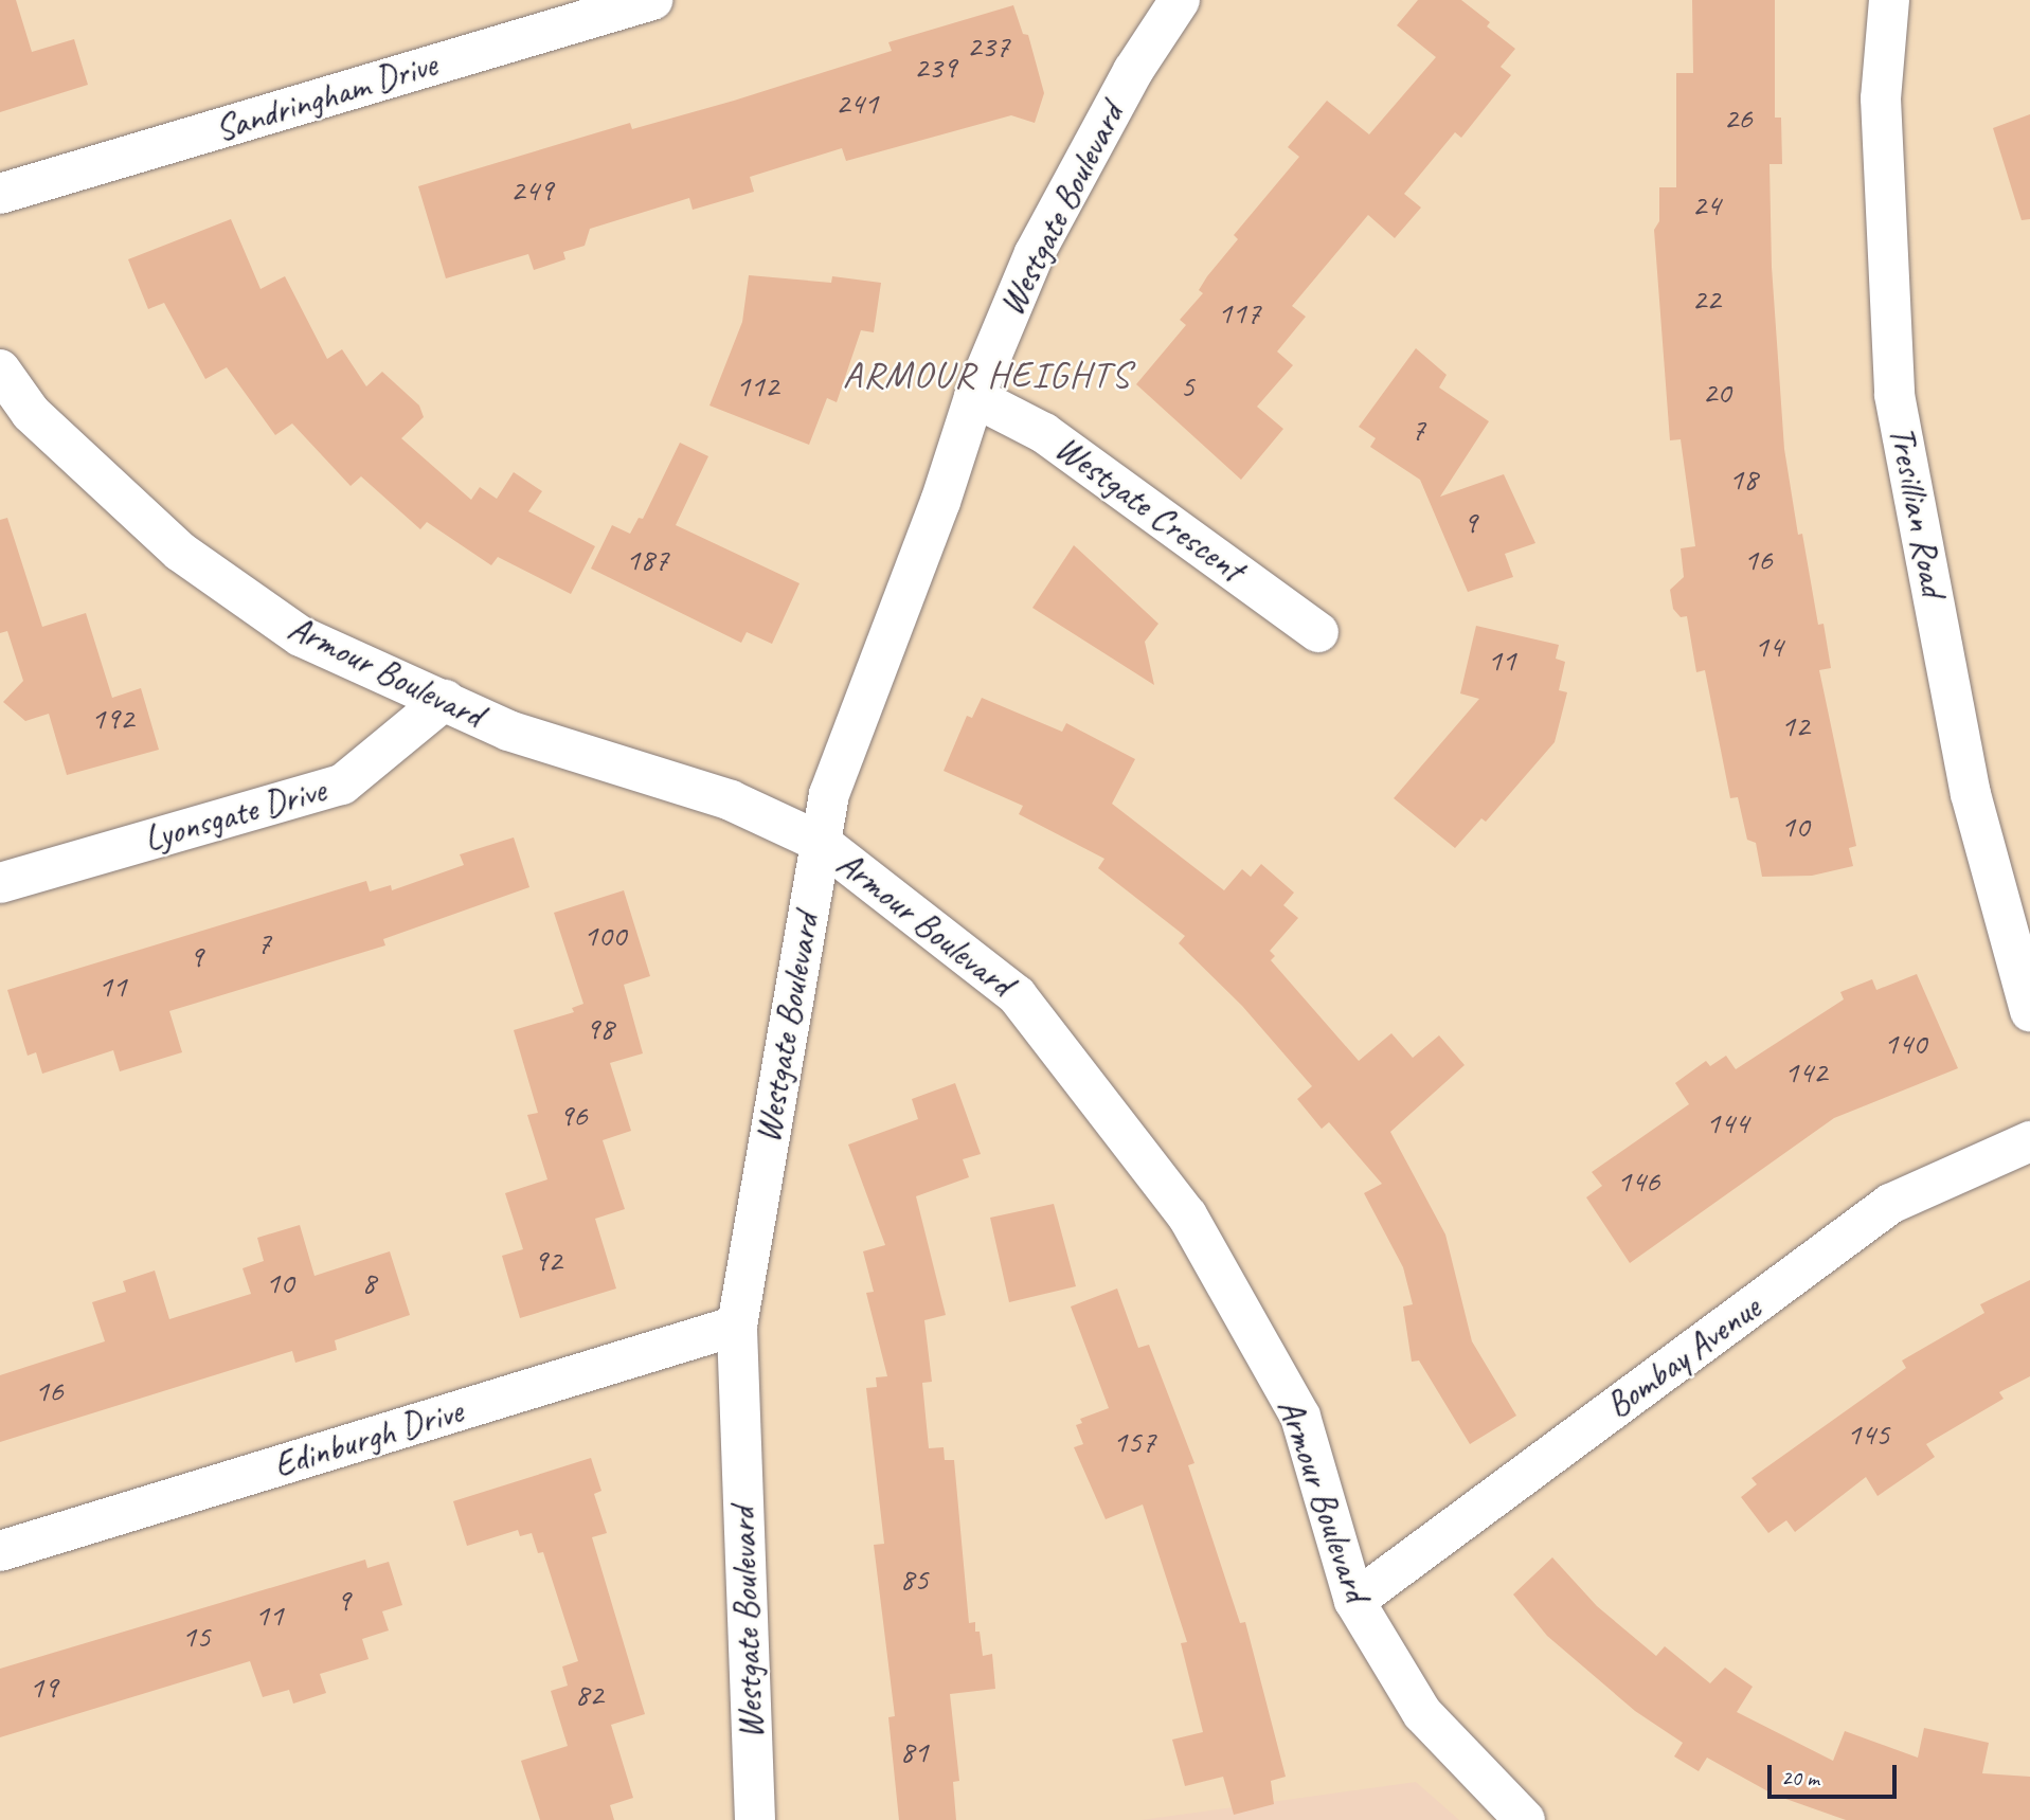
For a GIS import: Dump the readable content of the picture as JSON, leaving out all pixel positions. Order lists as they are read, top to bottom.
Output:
{
  "streets": {
    "street": [
      "Sandringham Drive",
      "Westgate Boulevard",
      "Westgate Crescent",
      "Tresillian Road",
      "Armour Boulevard",
      "Lyonsgate Drive",
      "Bombay Avenue",
      "Edinburgh Drive"
    ]
  },
  "crossings": [
    ["Westgate Boulevard", "Westgate Crescent"],
    ["Westgate Boulevard", "Armour Boulevard"],
    ["Westgate Boulevard", "Edinburgh Drive"],
    ["Armour Boulevard", "Lyonsgate Drive"],
    ["Armour Boulevard", "Bombay Avenue"]
  ],
  "districts": ["ARMOUR HEIGHTS"],
  "house_numbers": [
    "237",
    "239",
    "241",
    "26",
    "249",
    "24",
    "22",
    "117",
    "112",
    "5",
    "20",
    "7",
    "18",
    "9",
    "187",
    "16",
    "14",
    "11",
    "192",
    "12",
    "10",
    "100",
    "7",
    "9",
    "11",
    "98",
    "140",
    "142",
    "96",
    "144",
    "146",
    "92",
    "10",
    "8",
    "16",
    "145",
    "157",
    "85",
    "9",
    "11",
    "15",
    "19",
    "82",
    "81"
  ],
  "scale_bar": "20 m"
}
